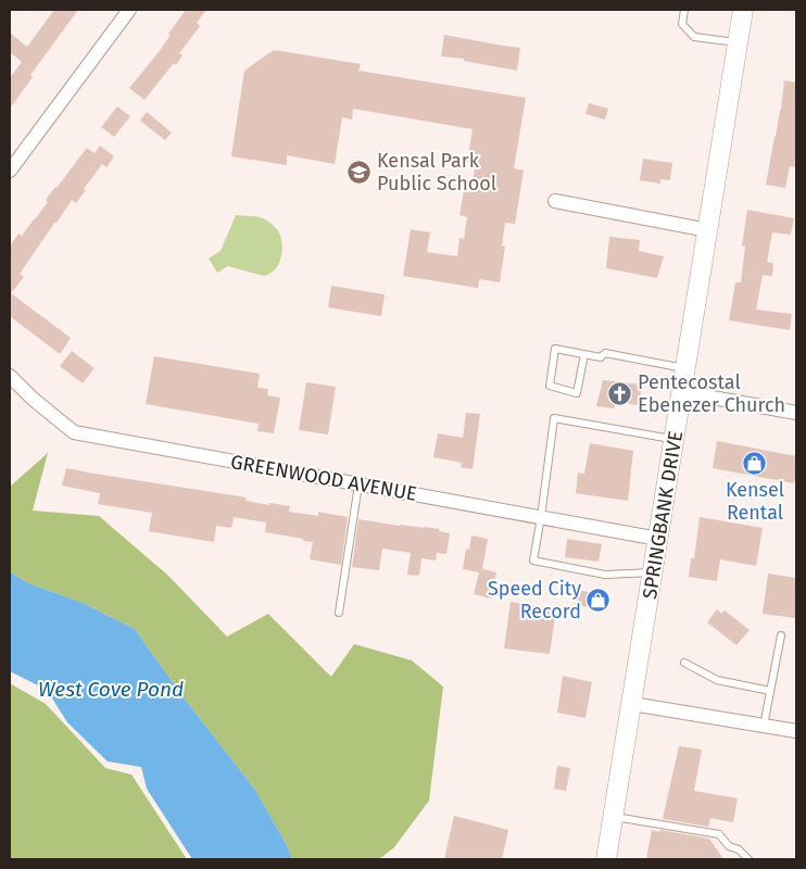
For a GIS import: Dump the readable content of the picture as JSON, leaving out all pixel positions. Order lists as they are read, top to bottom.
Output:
{
  "streets": {
    "main road": ["SPRINGBANK DRIVE"],
    "street": ["GREENWOOD AVENUE"]
  },
  "crossings": [
    ["GREENWOOD AVENUE", "SPRINGBANK DRIVE"]
  ],
  "water": ["West Cove Pond"],
  "places": {
    "school or university": ["Kensal Park Public School"],
    "church": ["Pentecostal Ebenezer Church"],
    "shop": ["Kensel Rental", "Speed City Record"]
  }
}
